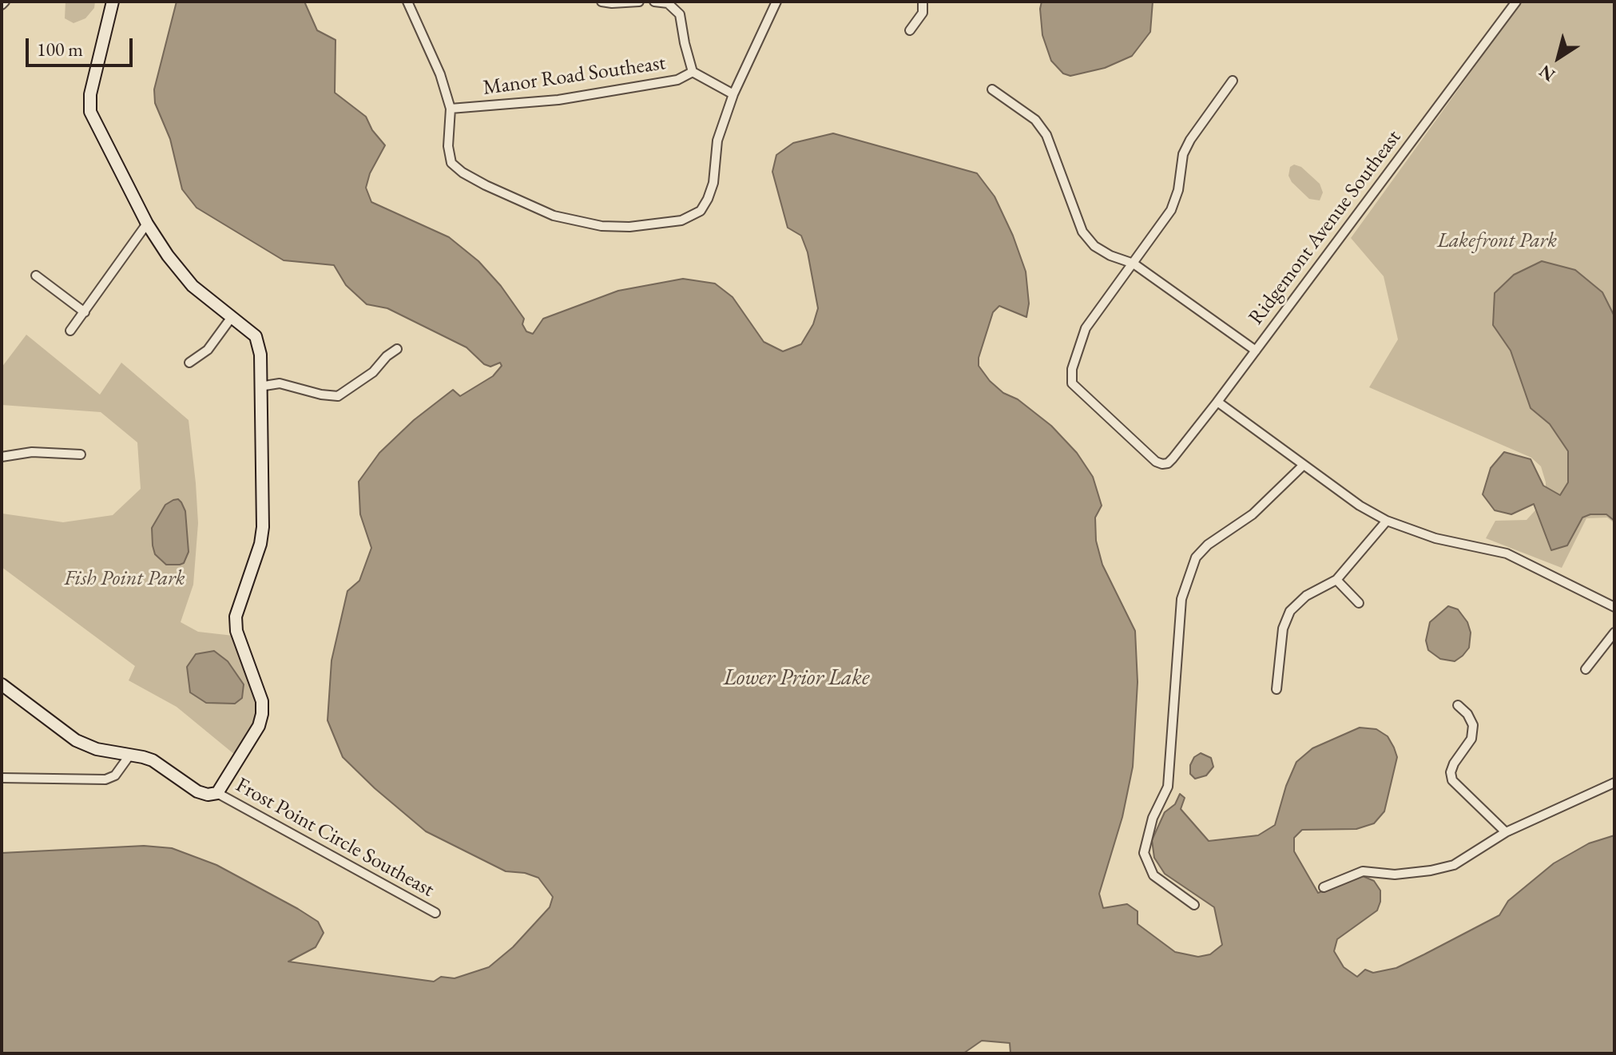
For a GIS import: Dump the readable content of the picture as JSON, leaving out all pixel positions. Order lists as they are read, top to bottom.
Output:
{
  "streets": {
    "street": ["Manor Road Southeast", "Ridgemont Avenue Southeast", "Frost Point Circle Southeast"]
  },
  "water": ["Lower Prior Lake"],
  "parks": ["Lakefront Park", "Fish Point Park"],
  "scale_bar": "100 m",
  "north": "bottom left"
}
